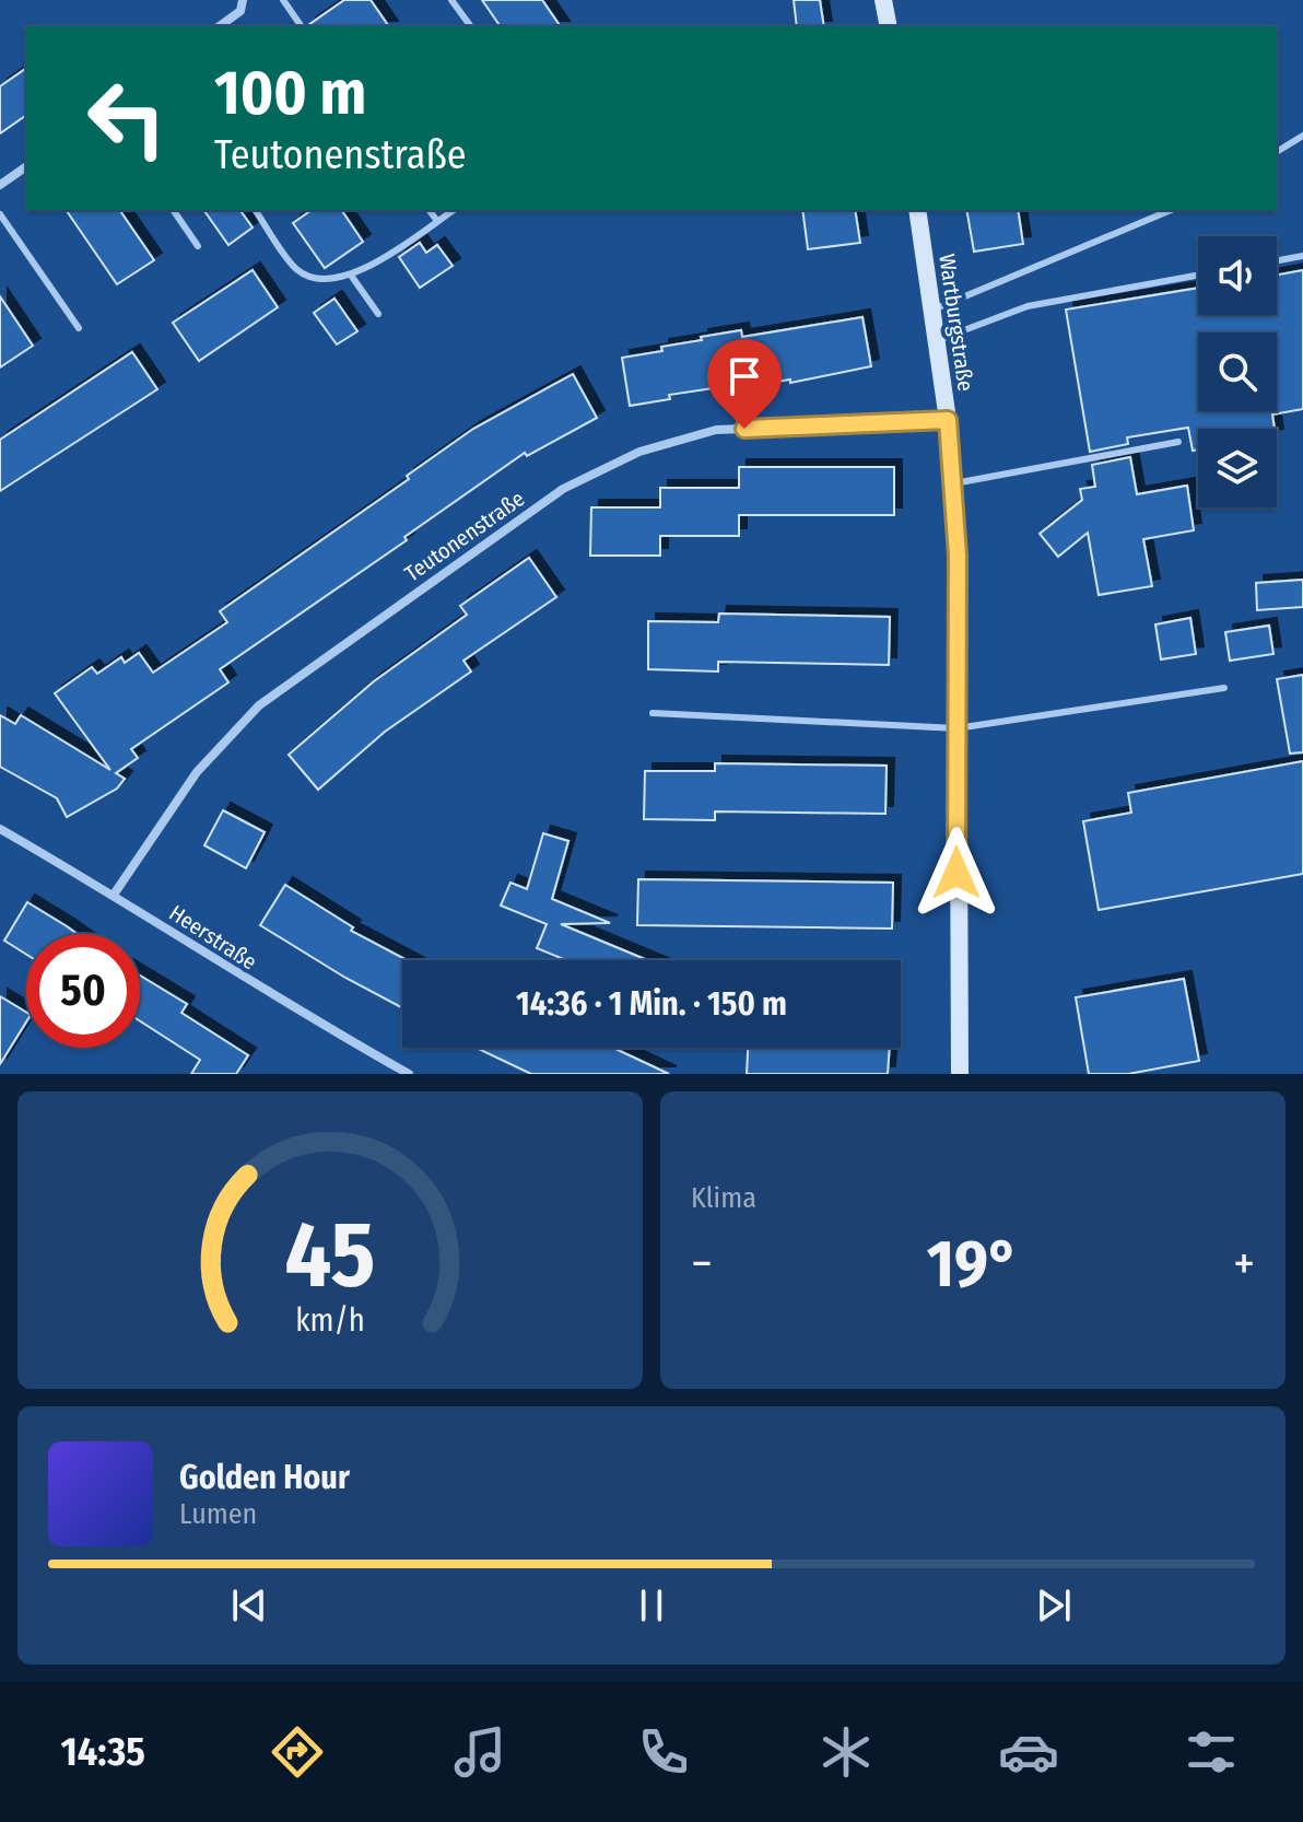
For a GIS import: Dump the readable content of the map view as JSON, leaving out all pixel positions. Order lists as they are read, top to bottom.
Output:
{
  "streets": {
    "main road": ["Wartburgstraße"],
    "street": ["Teutonenstraße", "Heerstraße"]
  },
  "crossings": [
    ["Wartburgstraße", "Teutonenstraße"],
    ["Teutonenstraße", "Heerstraße"]
  ],
  "page": {
    "turn": ["100 m", "Teutonenstraße"],
    "limit": "50",
    "trip": "14:36 · 1 Min. · 150 m",
    "tile": "Klima",
    "heat": ["−", "19°", "+"],
    "song": ["Golden Hour", "Lumen"],
    "tabs": "14:35",
    "gauge": ["45", "km/h"]
  }
}
